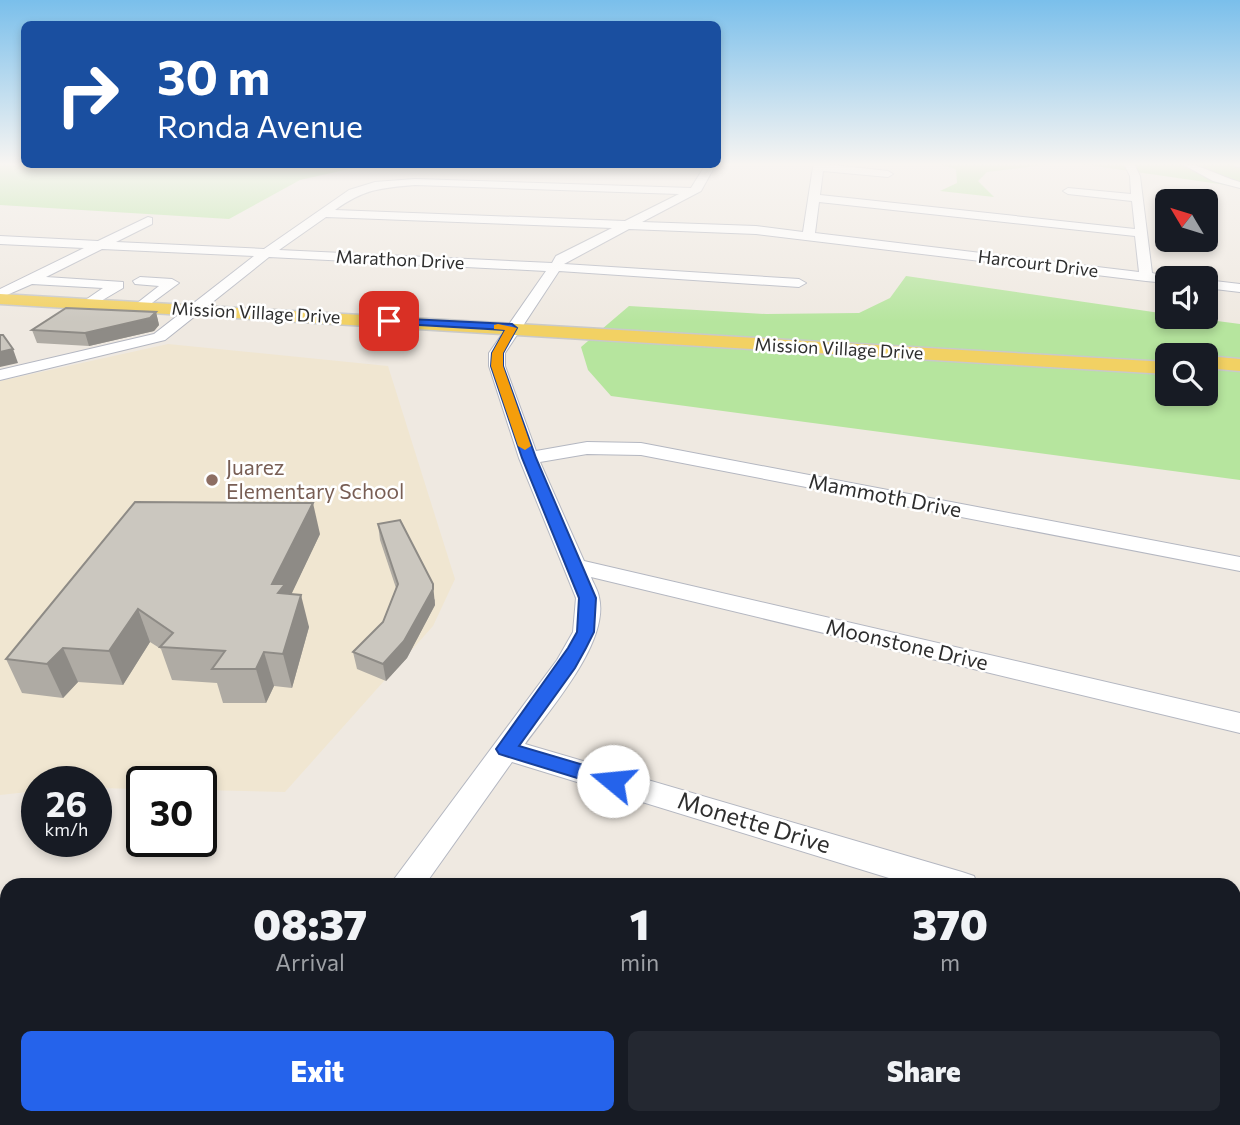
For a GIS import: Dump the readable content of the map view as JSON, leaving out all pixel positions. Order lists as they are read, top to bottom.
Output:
{
  "streets": {
    "main road": ["Mission Village Drive"],
    "street": [
      "Marathon Drive",
      "Harcourt Drive",
      "Mammoth Drive",
      "Moonstone Drive",
      "Monette Drive"
    ]
  },
  "places": ["Juarez Elementary School"],
  "north": "top left",
  "page": {
    "turn": ["30 m", "Ronda Avenue"],
    "speed": "26 km/h",
    "limit": "30",
    "eta": [
      "08:37",
      "Arrival",
      "1",
      "min",
      "370",
      "m"
    ],
    "buttons": ["Exit", "Share"]
  }
}
